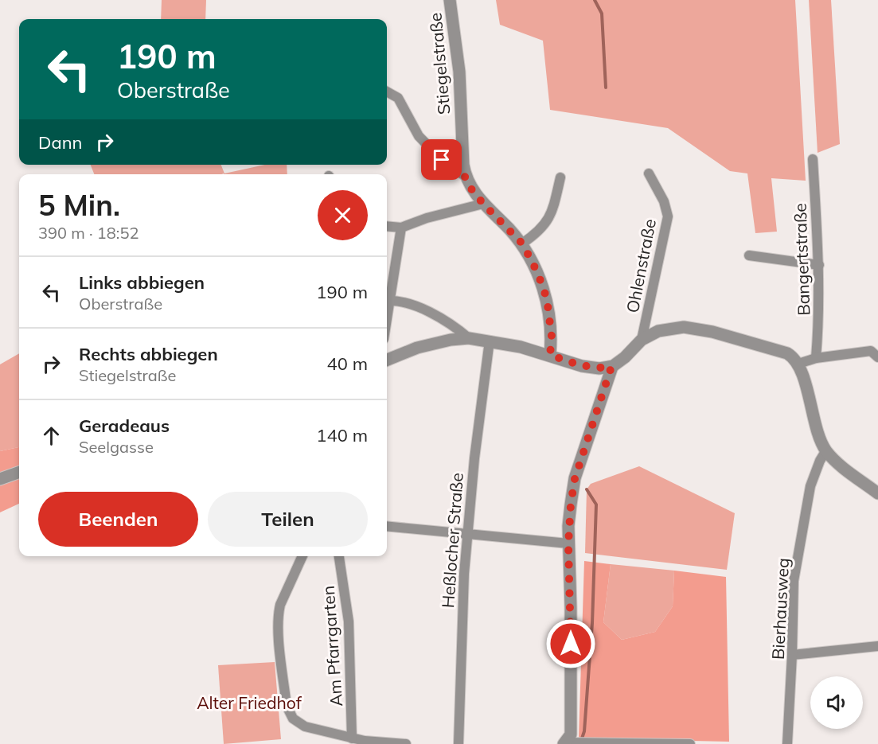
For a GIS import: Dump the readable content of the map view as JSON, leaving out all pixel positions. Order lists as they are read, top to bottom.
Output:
{
  "streets": {
    "street": [
      "Stiegelstraße",
      "Bangertstraße",
      "Ohlenstraße",
      "Heßlocher Straße",
      "Bierhausweg",
      "Am Pfarrgarten"
    ]
  },
  "parks": ["Alter Friedhof"],
  "page": {
    "turn": ["190 m", "Oberstraße"],
    "then": "Dann",
    "heading": ["5 Min.", "390 m · 18:52"],
    "list": [
      {
        "name": "Links abbiegen",
        "note": "Oberstraße",
        "value": "190 m"
      },
      {
        "name": "Rechts abbiegen",
        "note": "Stiegelstraße",
        "value": "40 m"
      },
      {
        "name": "Geradeaus",
        "note": "Seelgasse",
        "value": "140 m"
      }
    ],
    "buttons": ["Beenden", "Teilen"]
  }
}
